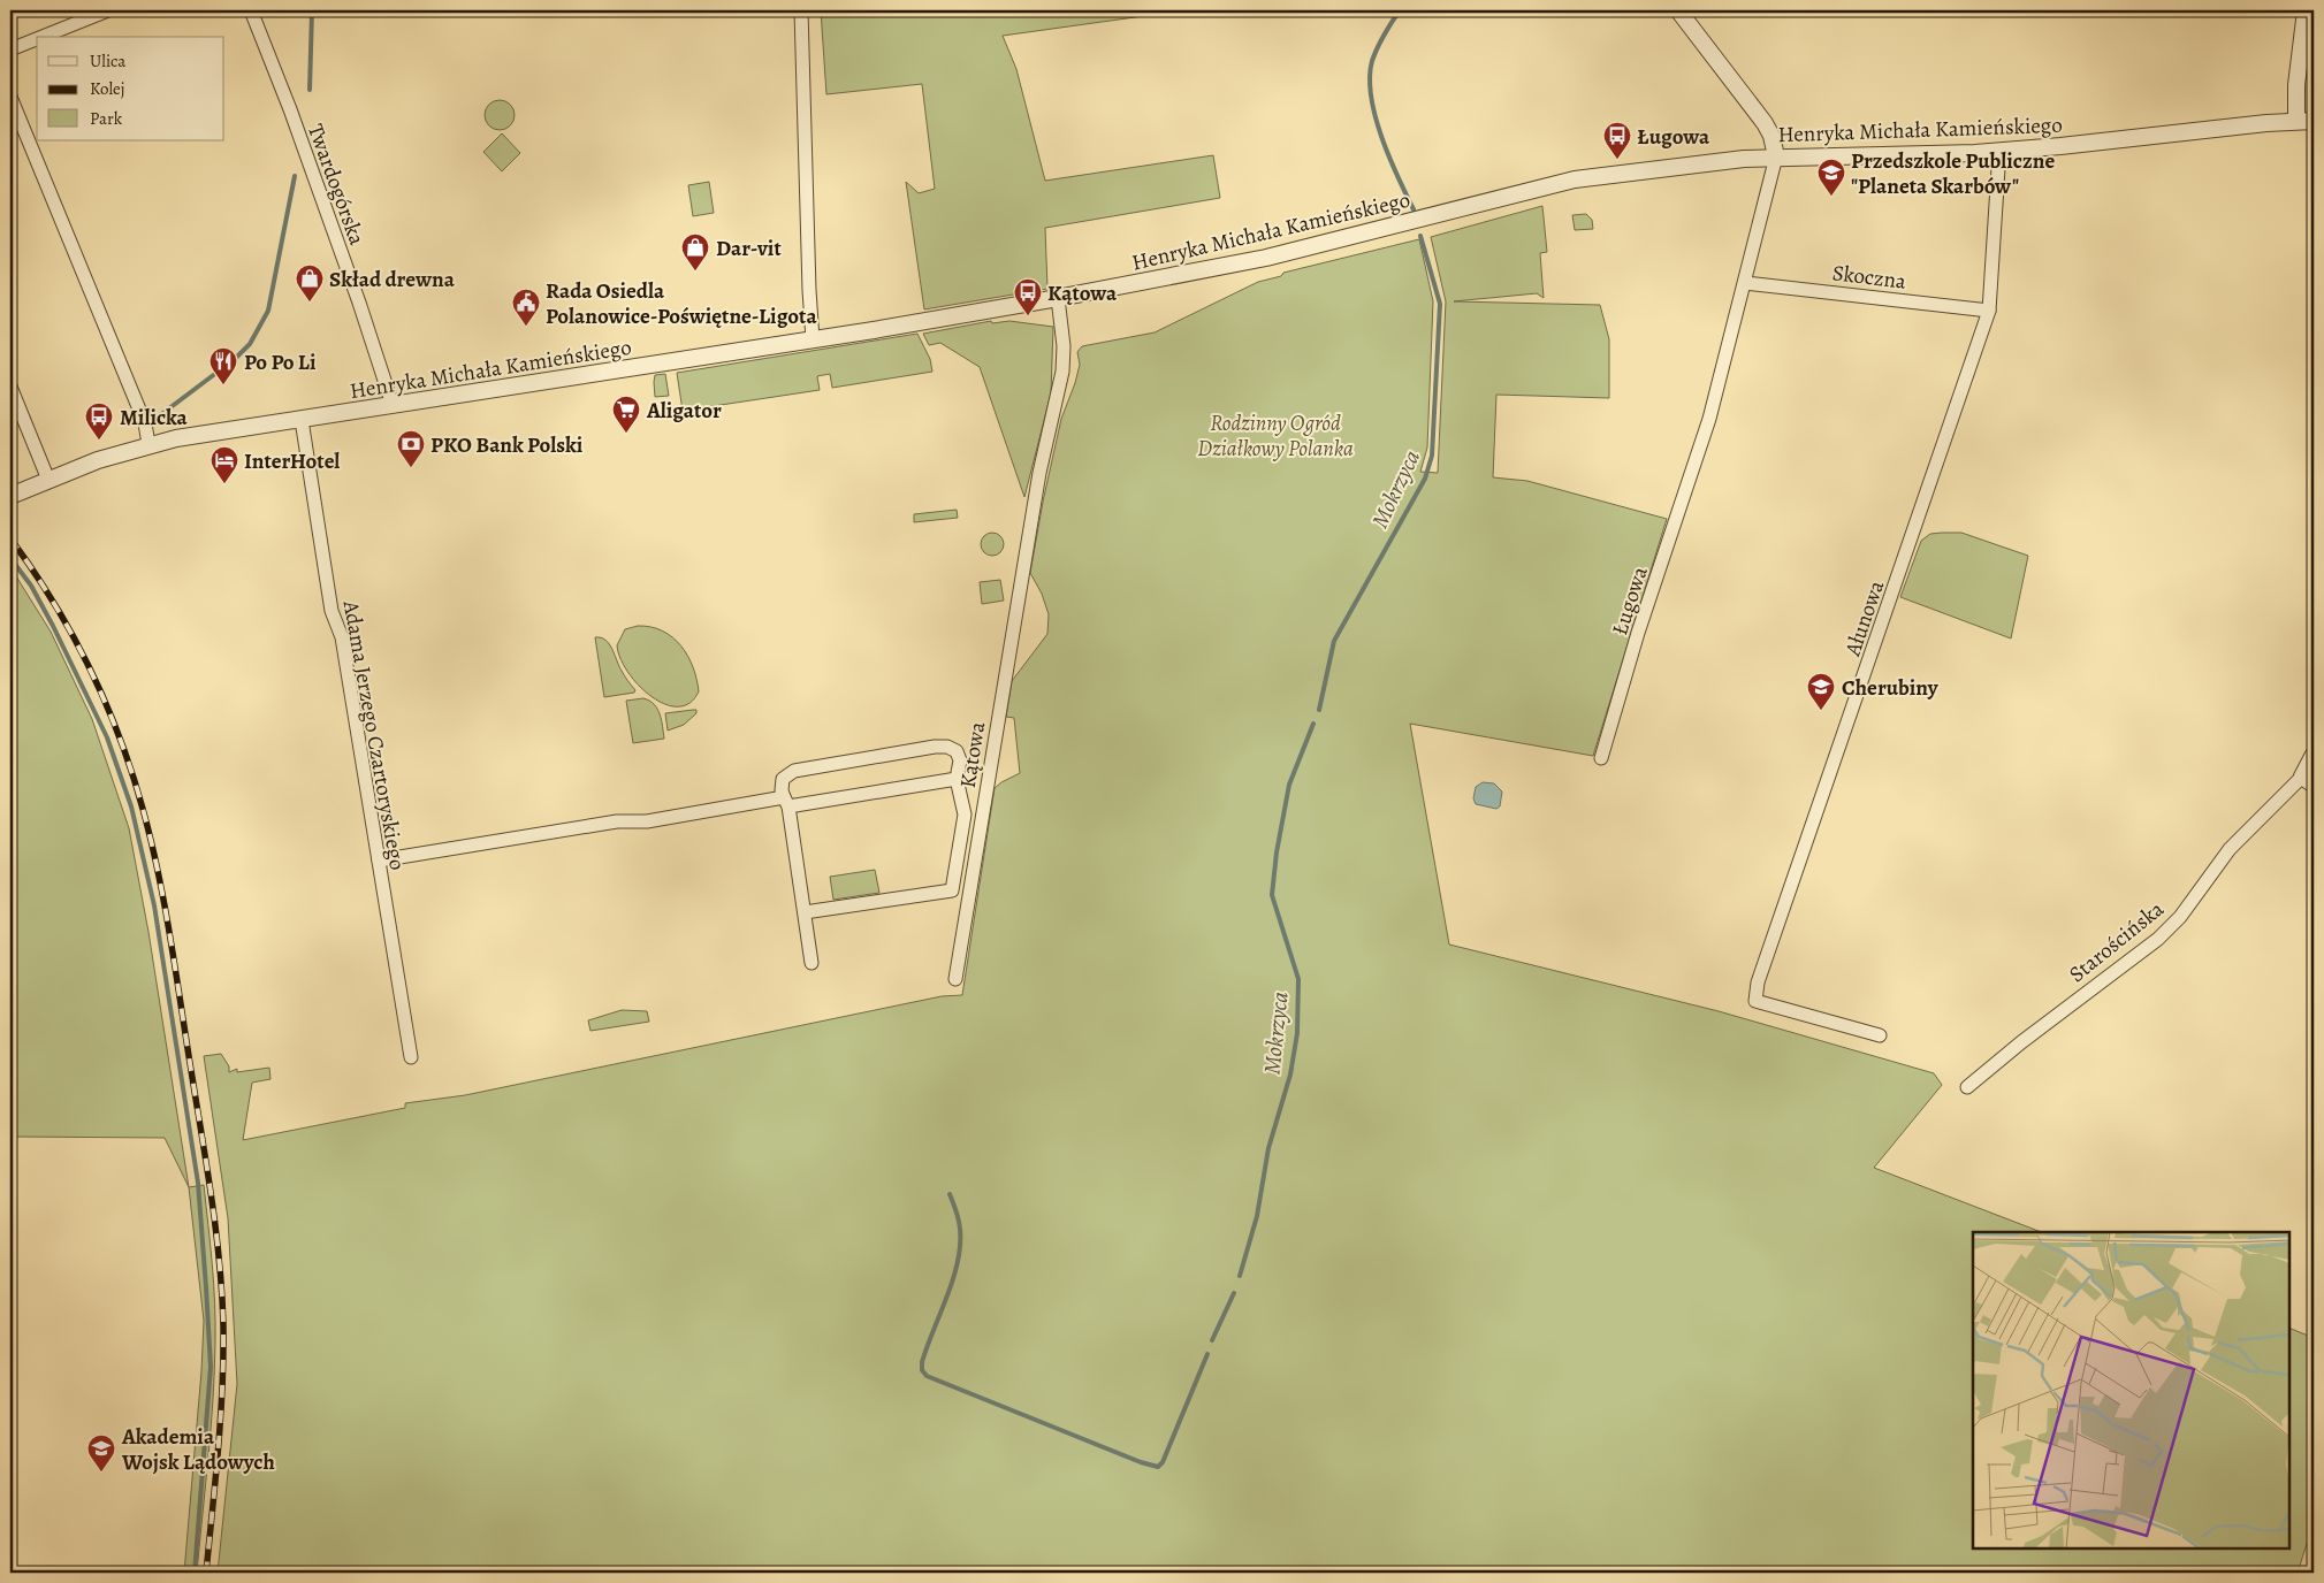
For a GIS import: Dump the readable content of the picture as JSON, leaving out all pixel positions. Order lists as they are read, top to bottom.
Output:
{
  "streets": {
    "street": [
      "Henryka Michała Kamieńskiego",
      "Twardogórska",
      "Skoczna",
      "Ługowa",
      "Ałunowa",
      "Adama Jerzego Czartoryskiego",
      "Kątowa",
      "Starościńska"
    ]
  },
  "crossings": [
    ["Henryka Michała Kamieńskiego", "Twardogórska"],
    ["Henryka Michała Kamieńskiego", "Ługowa"],
    ["Henryka Michała Kamieńskiego", "Ałunowa"],
    ["Henryka Michała Kamieńskiego", "Adama Jerzego Czartoryskiego"],
    ["Henryka Michała Kamieńskiego", "Kątowa"],
    ["Skoczna", "Ługowa"],
    ["Skoczna", "Ałunowa"]
  ],
  "water": ["Mokrzyca"],
  "parks": ["Rodzinny Ogród Działkowy Polanka"],
  "places": {
    "bus stop": ["Ługowa", "Kątowa", "Milicka"],
    "school or university": ["Przedszkole Publiczne \"Planeta Skarbów\"", "Cherubiny", "Akademia Wojsk Lądowych"],
    "shop": ["Dar-vit", "Skład drewna"],
    "public building": ["Rada Osiedla Polanowice-Poświętne-Ligota"],
    "restaurant": ["Po Po Li"],
    "supermarket": ["Aligator"],
    "bank": ["PKO Bank Polski"],
    "hotel": ["InterHotel"]
  },
  "legend": ["Ulica", "Kolej", "Park"]
}
